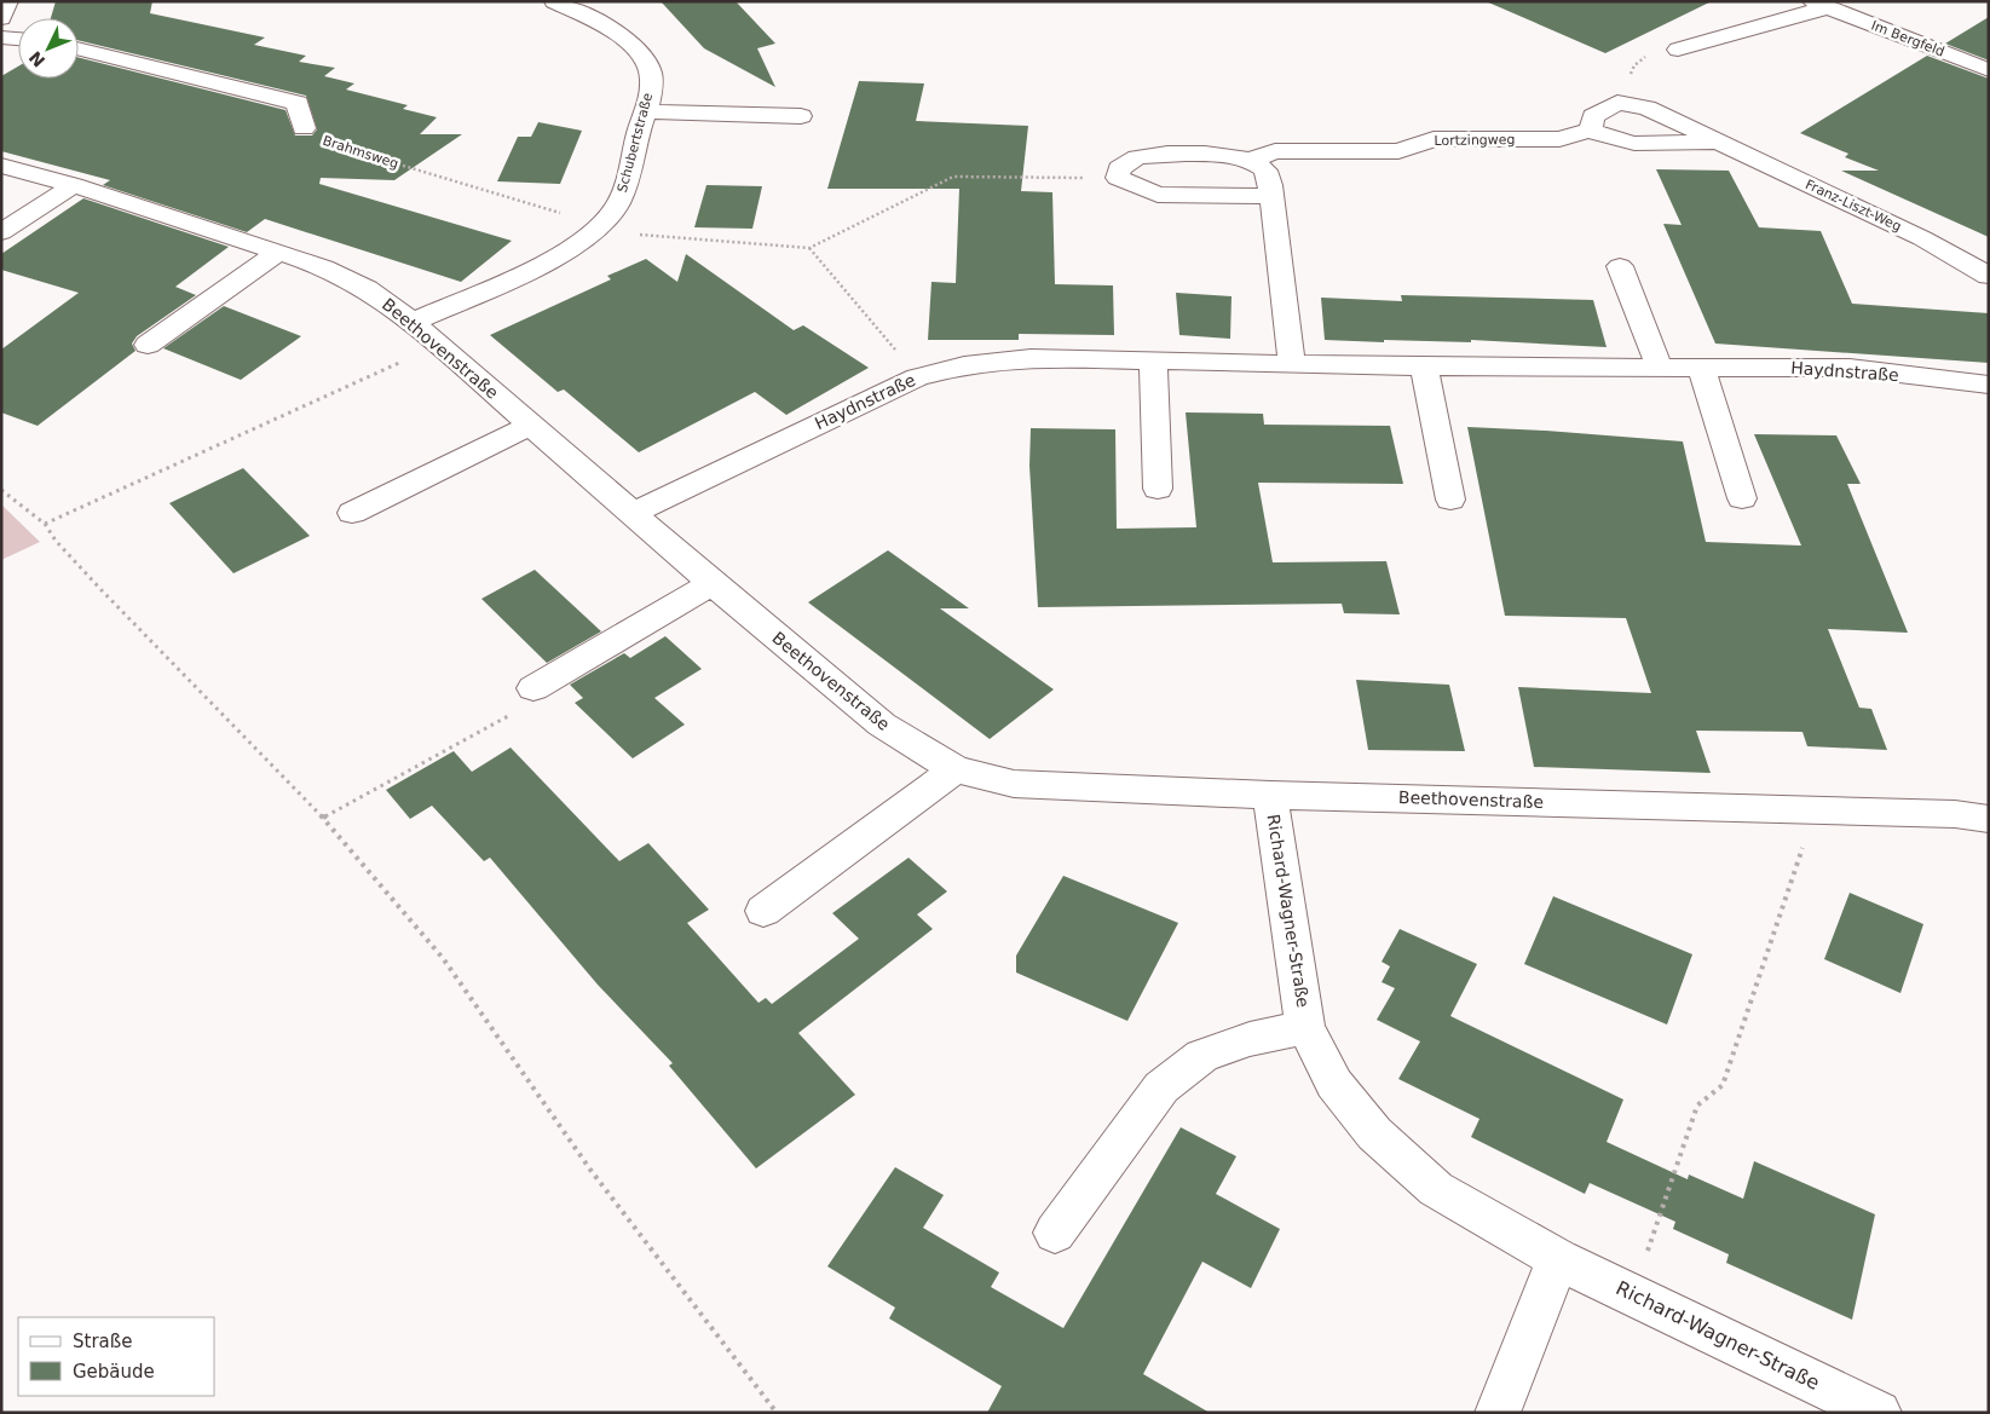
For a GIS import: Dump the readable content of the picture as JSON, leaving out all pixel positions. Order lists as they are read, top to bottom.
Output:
{
  "streets": {
    "street": [
      "Im Bergfeld",
      "Lortzingweg",
      "Schubertstraße",
      "Brahmsweg",
      "Franz-Liszt-Weg",
      "Beethovenstraße",
      "Haydnstraße",
      "Richard-Wagner-Straße"
    ]
  },
  "crossings": [
    ["Lortzingweg", "Franz-Liszt-Weg"],
    ["Schubertstraße", "Brahmsweg"],
    ["Schubertstraße", "Beethovenstraße"],
    ["Beethovenstraße", "Haydnstraße"],
    ["Beethovenstraße", "Richard-Wagner-Straße"]
  ],
  "legend": ["Straße", "Gebäude"],
  "north": "bottom left"
}
